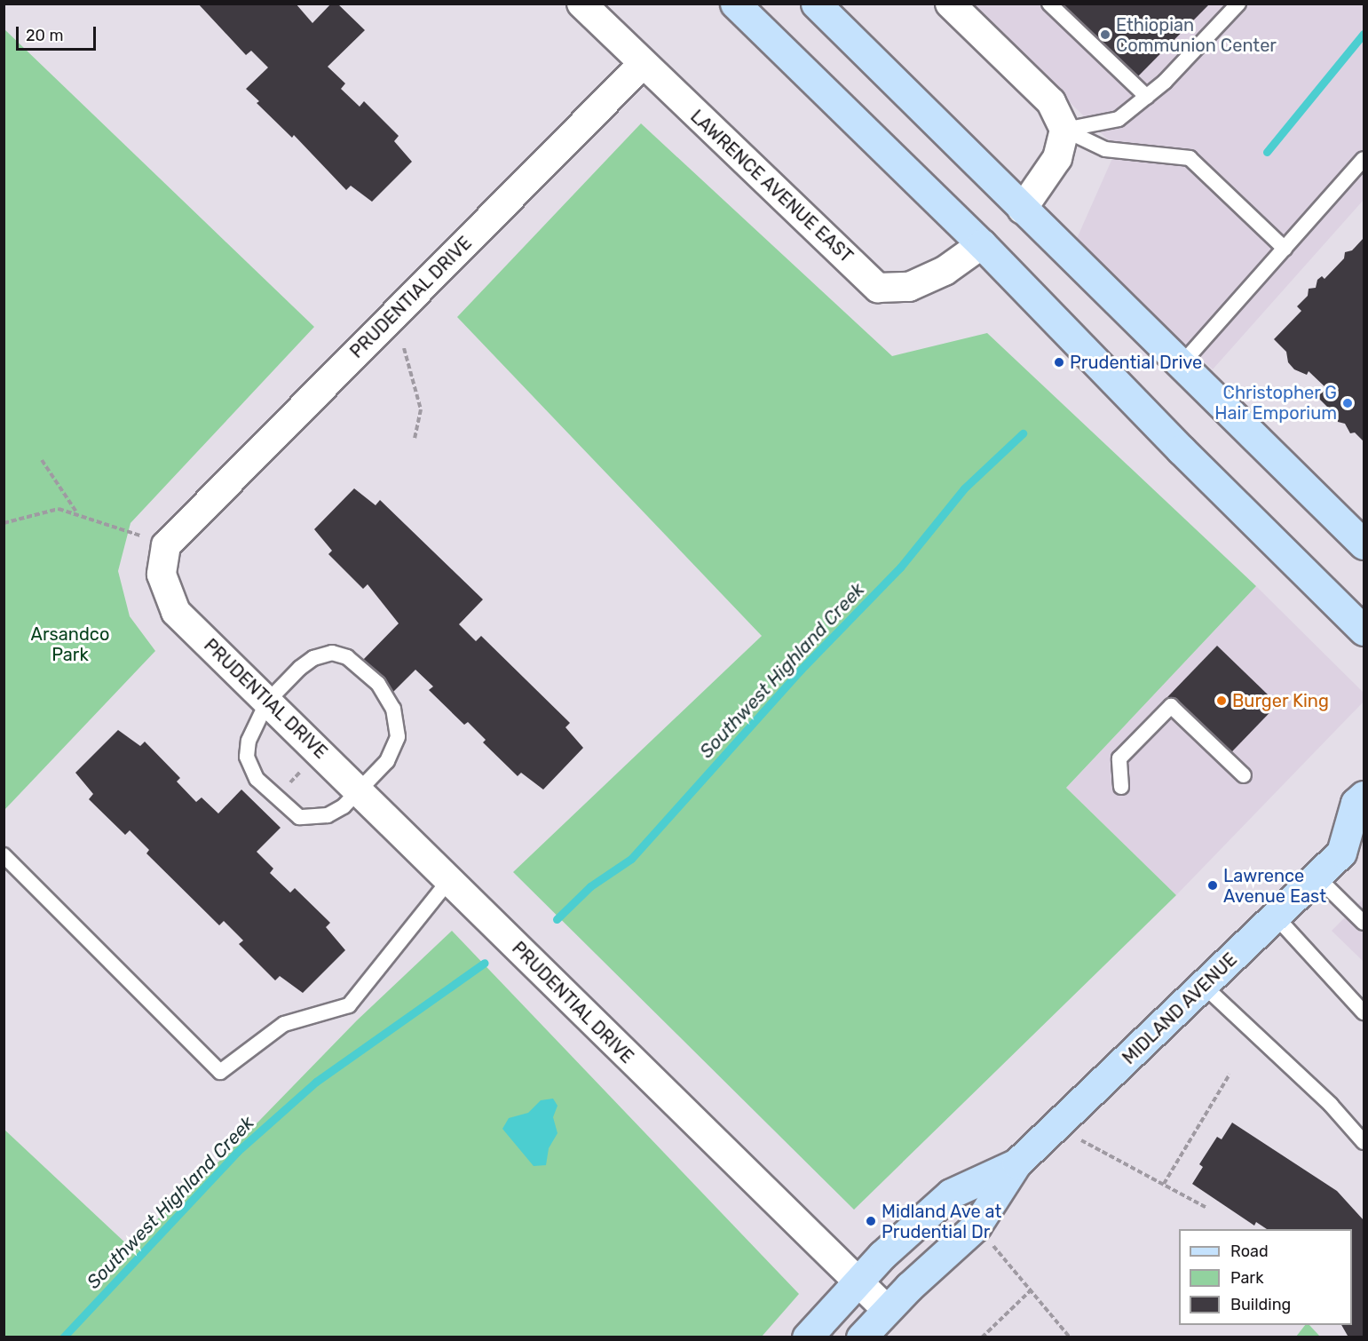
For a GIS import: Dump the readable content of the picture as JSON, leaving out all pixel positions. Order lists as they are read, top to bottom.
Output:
{
  "streets": {
    "main road": ["MIDLAND AVENUE"],
    "street": ["LAWRENCE AVENUE EAST", "PRUDENTIAL DRIVE"]
  },
  "crossings": [
    ["LAWRENCE AVENUE EAST", "PRUDENTIAL DRIVE"],
    ["PRUDENTIAL DRIVE", "MIDLAND AVENUE"]
  ],
  "water": ["Southwest Highland Creek"],
  "parks": ["Arsandco Park"],
  "places": [
    "Ethiopian Communion Center",
    "Prudential Drive",
    "Christopher G Hair Emporium",
    "Burger King",
    "Lawrence Avenue East",
    "Midland Ave at Prudential Dr"
  ],
  "legend": ["Road", "Park", "Building"],
  "scale_bar": "20 m"
}
